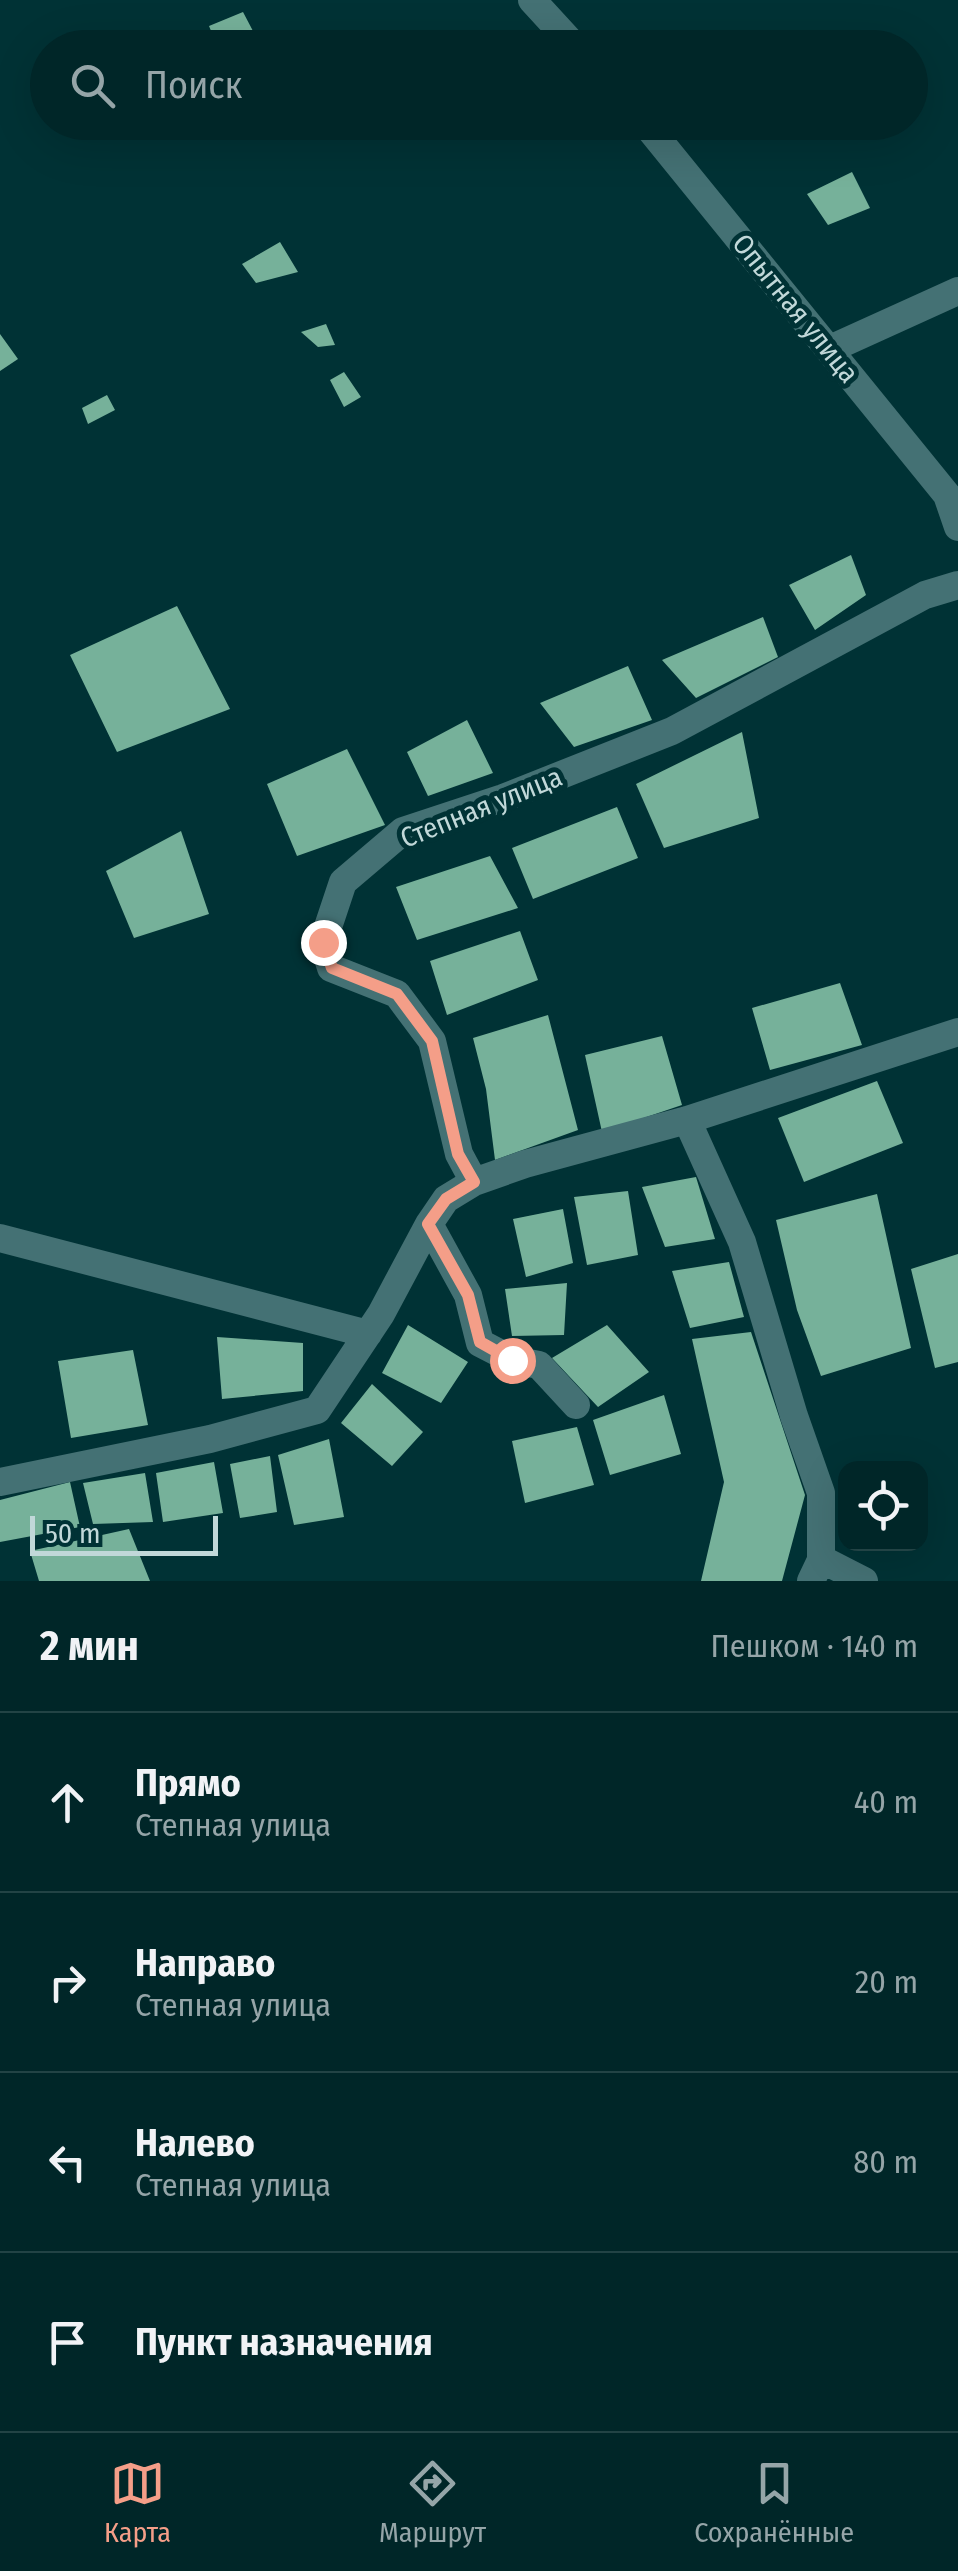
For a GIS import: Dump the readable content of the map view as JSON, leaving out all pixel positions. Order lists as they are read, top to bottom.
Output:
{
  "streets": {
    "street": ["Опытная улица", "Степная улица"]
  },
  "scale_bar": "50 m",
  "page": {
    "search": "Поиск",
    "scale": "50 m",
    "heading": ["2 мин", "Пешком · 140 m"],
    "list": [
      ["Прямо", "Степная улица", "40 m"],
      ["Направо", "Степная улица", "20 m"],
      ["Налево", "Степная улица", "80 m"],
      "Пункт назначения"
    ],
    "nav": ["Карта", "Маршрут", "Сохранённые"]
  }
}
